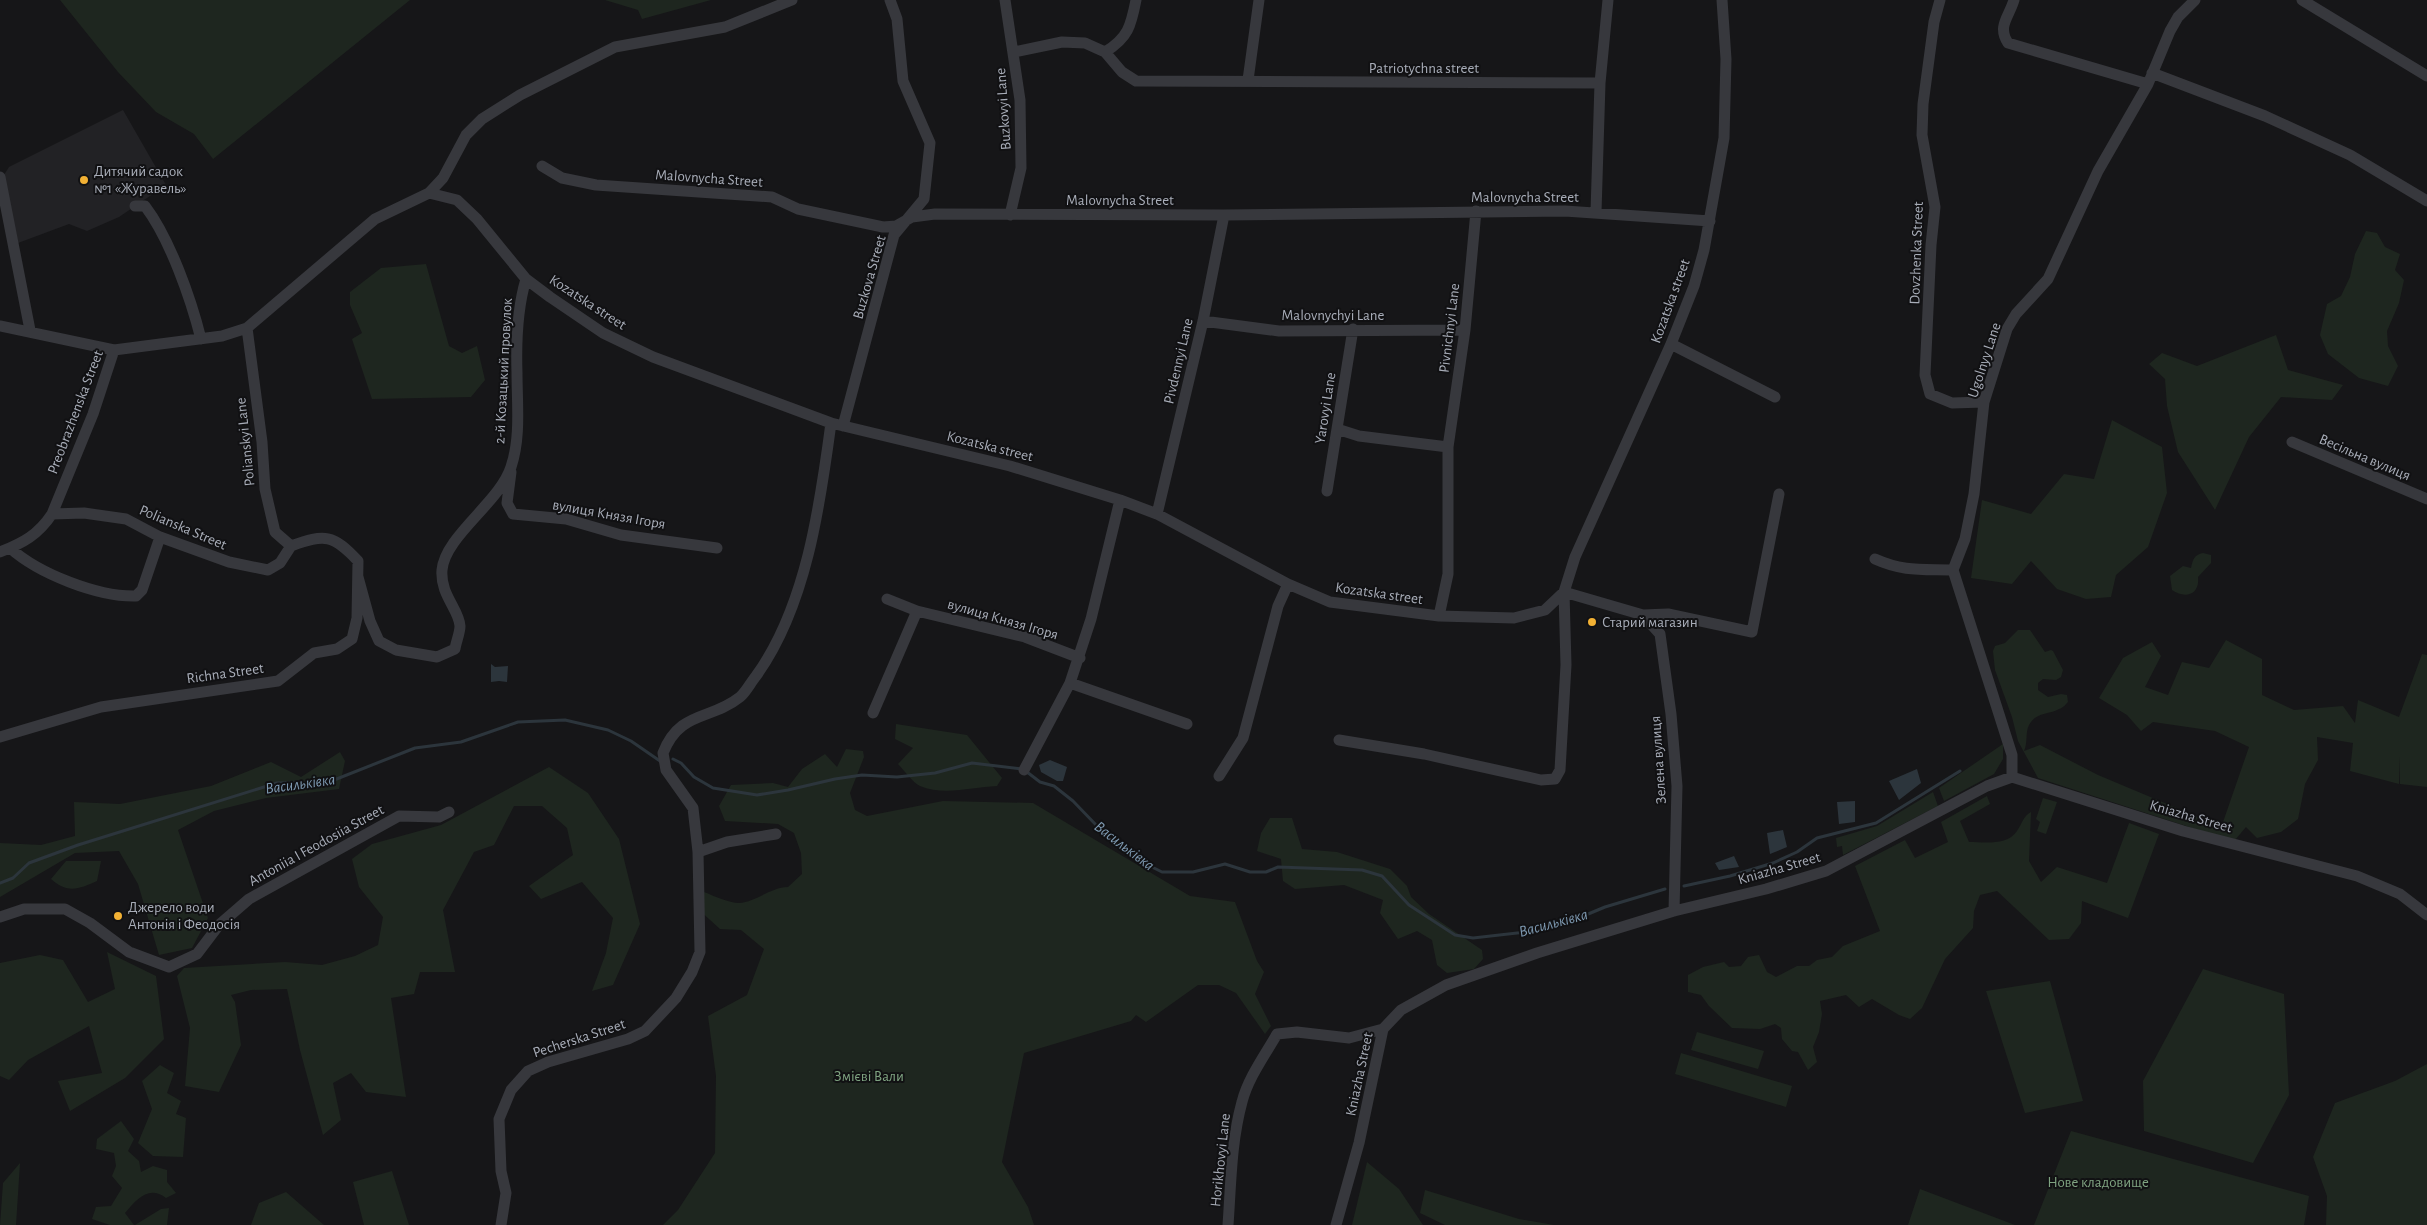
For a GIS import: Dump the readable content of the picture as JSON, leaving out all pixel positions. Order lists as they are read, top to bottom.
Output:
{
  "streets": {
    "street": [
      "Patriotychna street",
      "Buzkovyi Lane",
      "Malovnycha Street",
      "Dovzhenka Street",
      "Buzkova Street",
      "Kozatska street",
      "Malovnychyi Lane",
      "Pivnichnyi Lane",
      "Ugolnyy Lane",
      "Pivdennyi Lane",
      "2-й Козацький провулок",
      "Yarovyi Lane",
      "Preobrazhenska Street",
      "Polianskyi Lane",
      "Весільна вулиця",
      "вулиця Князя Ігоря",
      "Polianska Street",
      "Richna Street",
      "Зелена вулиця",
      "Kniazha Street",
      "Antoniia I Feodosiia Street",
      "Pecherska Street",
      "Horikhovyi Lane"
    ]
  },
  "crossings": [
    ["Patriotychna street", "Buzkovyi Lane"],
    ["Buzkovyi Lane", "Malovnycha Street"],
    ["Malovnycha Street", "Buzkova Street"],
    ["Malovnycha Street", "Kozatska street"],
    ["Malovnycha Street", "Pivnichnyi Lane"],
    ["Malovnycha Street", "Pivdennyi Lane"],
    ["Dovzhenka Street", "Ugolnyy Lane"],
    ["Buzkova Street", "Kozatska street"],
    ["Kozatska street", "Pivnichnyi Lane"],
    ["Kozatska street", "Pivdennyi Lane"],
    ["Kozatska street", "2-й Козацький провулок"],
    ["Kozatska street", "Preobrazhenska Street"],
    ["Malovnychyi Lane", "Pivnichnyi Lane"],
    ["Malovnychyi Lane", "Pivdennyi Lane"],
    ["Malovnychyi Lane", "Yarovyi Lane"],
    ["2-й Козацький провулок", "вулиця Князя Ігоря"],
    ["2-й Козацький провулок", "Richna Street"],
    ["Preobrazhenska Street", "Polianskyi Lane"],
    ["Preobrazhenska Street", "Polianska Street"],
    ["Polianskyi Lane", "Polianska Street"],
    ["Polianskyi Lane", "Richna Street"],
    ["Polianska Street", "Richna Street"],
    ["Зелена вулиця", "Kniazha Street"],
    ["Kniazha Street", "Horikhovyi Lane"]
  ],
  "water": ["Васильківка"],
  "parks": ["Змієві Вали", "Нове кладовище"],
  "places": ["Дитячий садок №1 «Журавель»", "Старий магазин", "Джерело води Антонія і Феодосія"]
}
